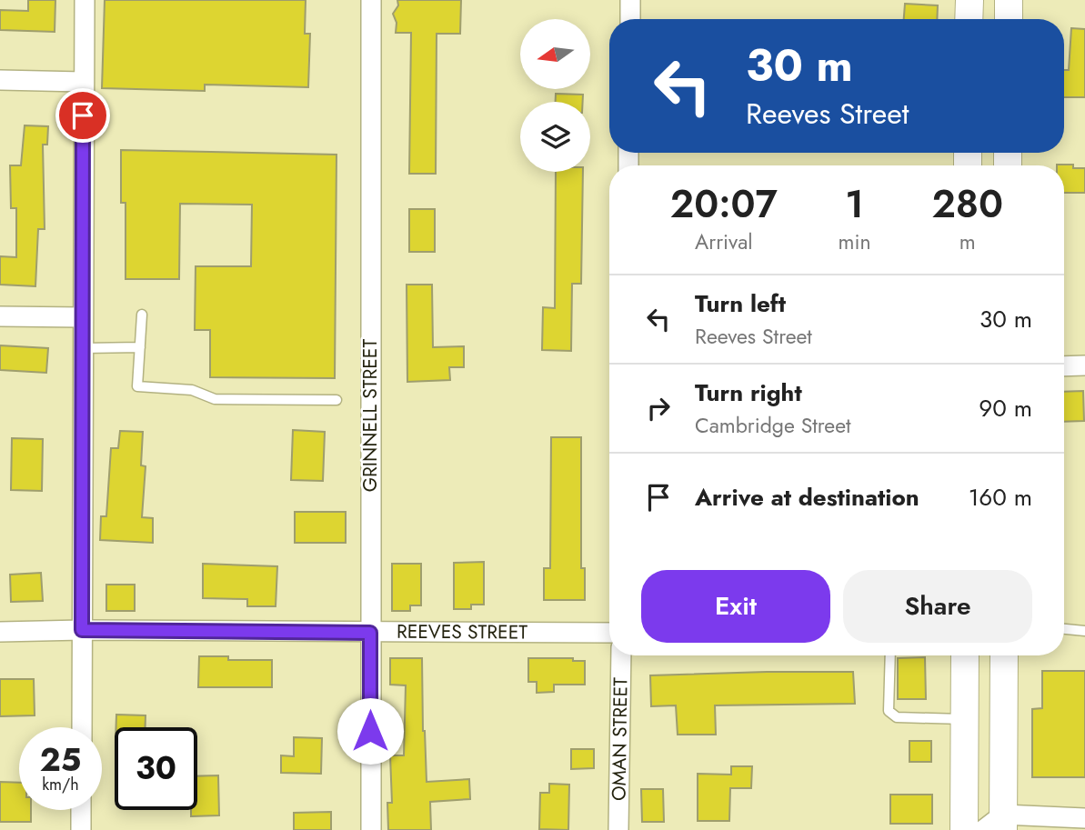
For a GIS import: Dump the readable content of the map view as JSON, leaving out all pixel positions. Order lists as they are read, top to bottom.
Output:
{
  "streets": {
    "street": ["GRINNELL STREET", "REEVES STREET", "OMAN STREET"]
  },
  "crossings": [
    ["GRINNELL STREET", "REEVES STREET"]
  ],
  "north": "left",
  "page": {
    "turn": ["30 m", "Reeves Street"],
    "eta": [
      "20:07",
      "Arrival",
      "1",
      "min",
      "280",
      "m"
    ],
    "list": [
      {
        "name": "Turn left",
        "note": "Reeves Street",
        "value": "30 m"
      },
      {
        "name": "Turn right",
        "note": "Cambridge Street",
        "value": "90 m"
      },
      {
        "name": "Arrive at destination",
        "value": "160 m"
      }
    ],
    "buttons": ["Exit", "Share"],
    "speed": "25 km/h",
    "limit": "30"
  }
}
